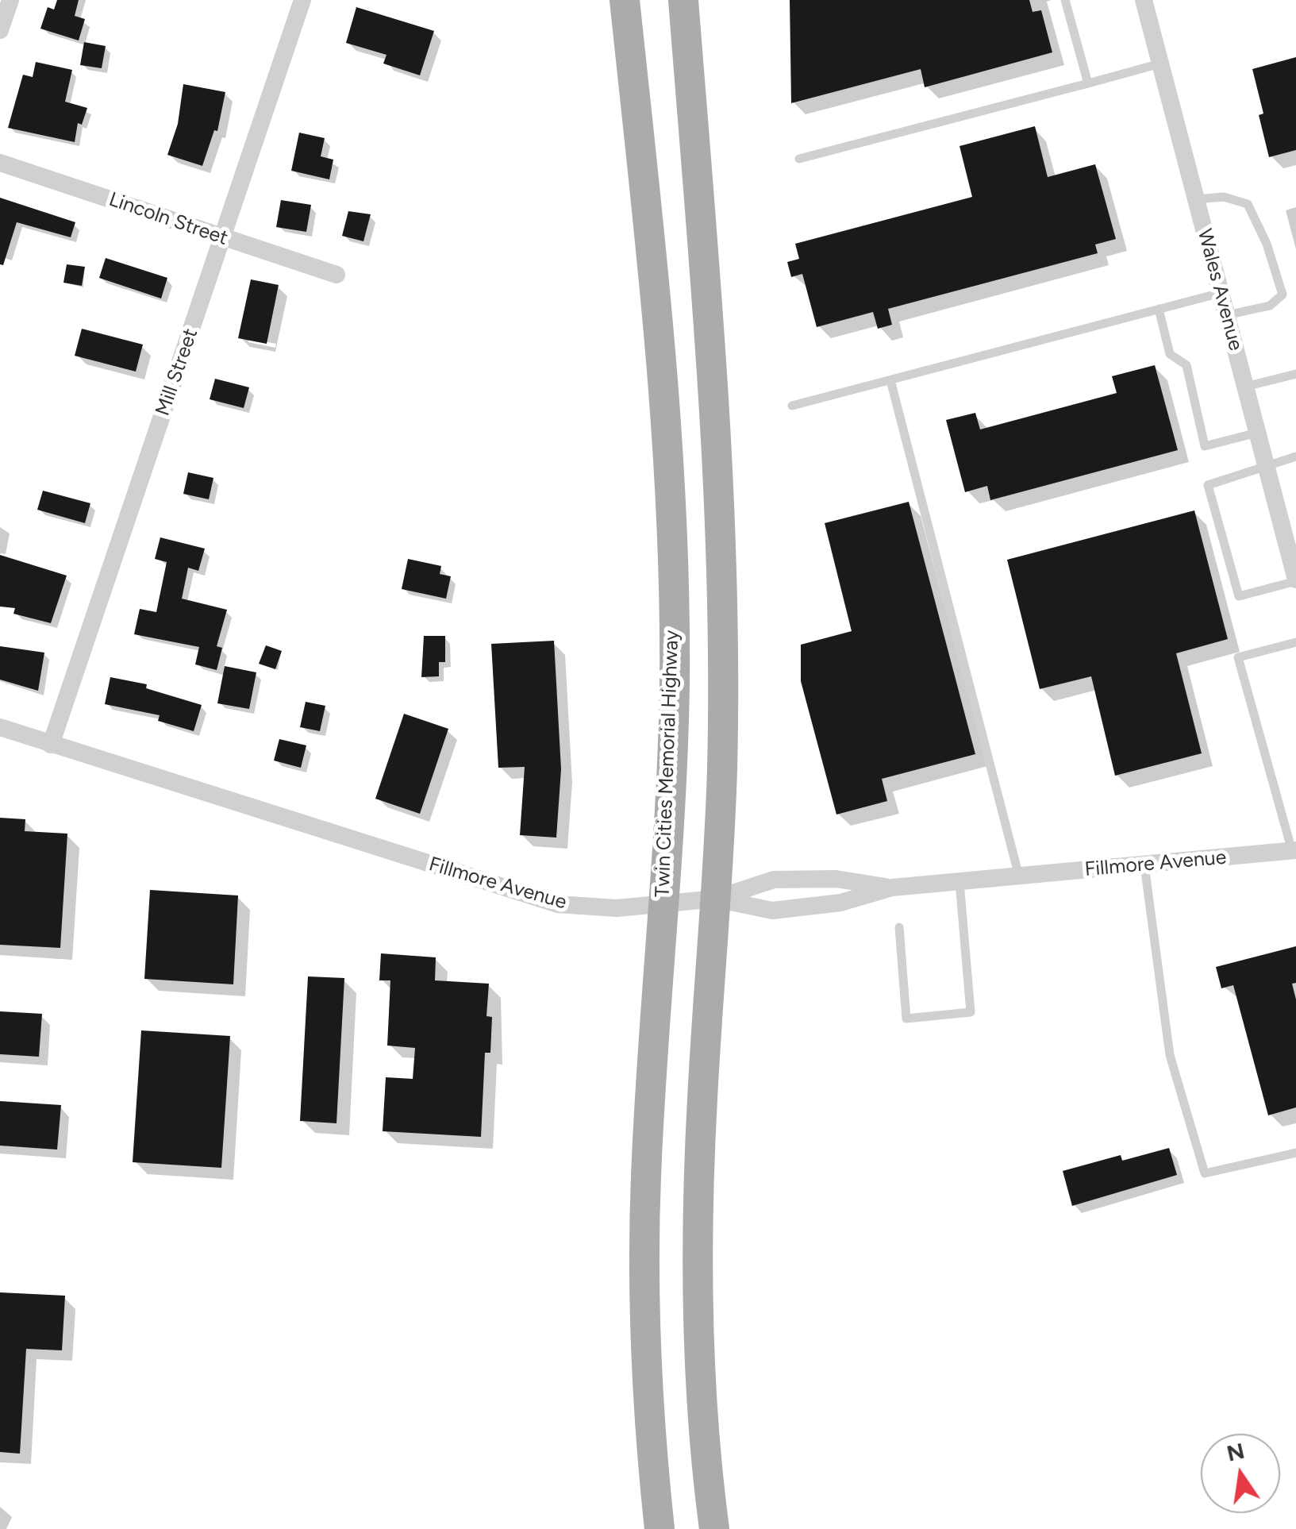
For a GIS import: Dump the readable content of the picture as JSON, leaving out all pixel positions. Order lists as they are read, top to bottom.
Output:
{
  "streets": {
    "main road": ["Twin Cities Memorial Highway"],
    "street": [
      "Lincoln Street",
      "Wales Avenue",
      "Mill Street",
      "Fillmore Avenue"
    ]
  },
  "crossings": [
    ["Lincoln Street", "Mill Street"],
    ["Mill Street", "Fillmore Avenue"],
    ["Twin Cities Memorial Highway", "Fillmore Avenue"]
  ],
  "north": "top"
}
